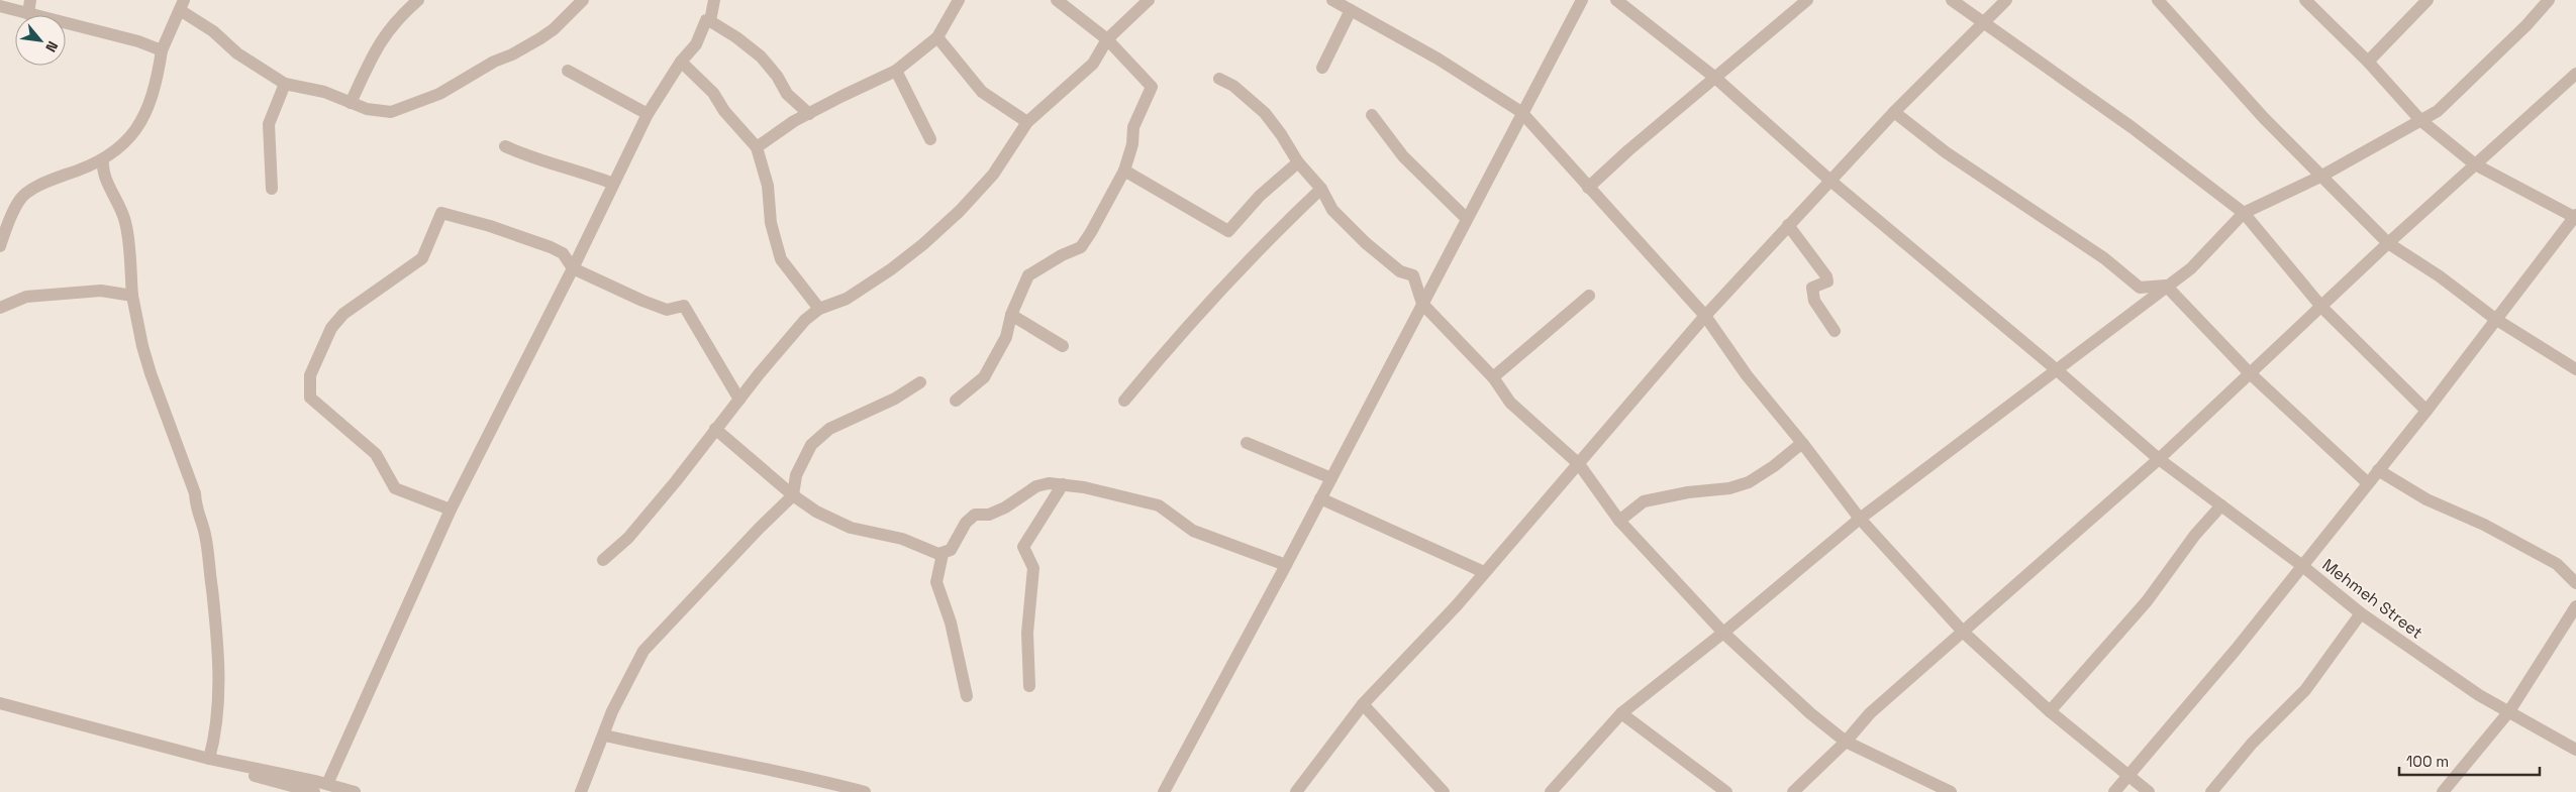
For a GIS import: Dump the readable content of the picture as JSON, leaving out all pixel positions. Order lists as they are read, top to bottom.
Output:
{
  "streets": {
    "street": ["Mehmeh Street"]
  },
  "scale_bar": "100 m",
  "north": "bottom right"
}
